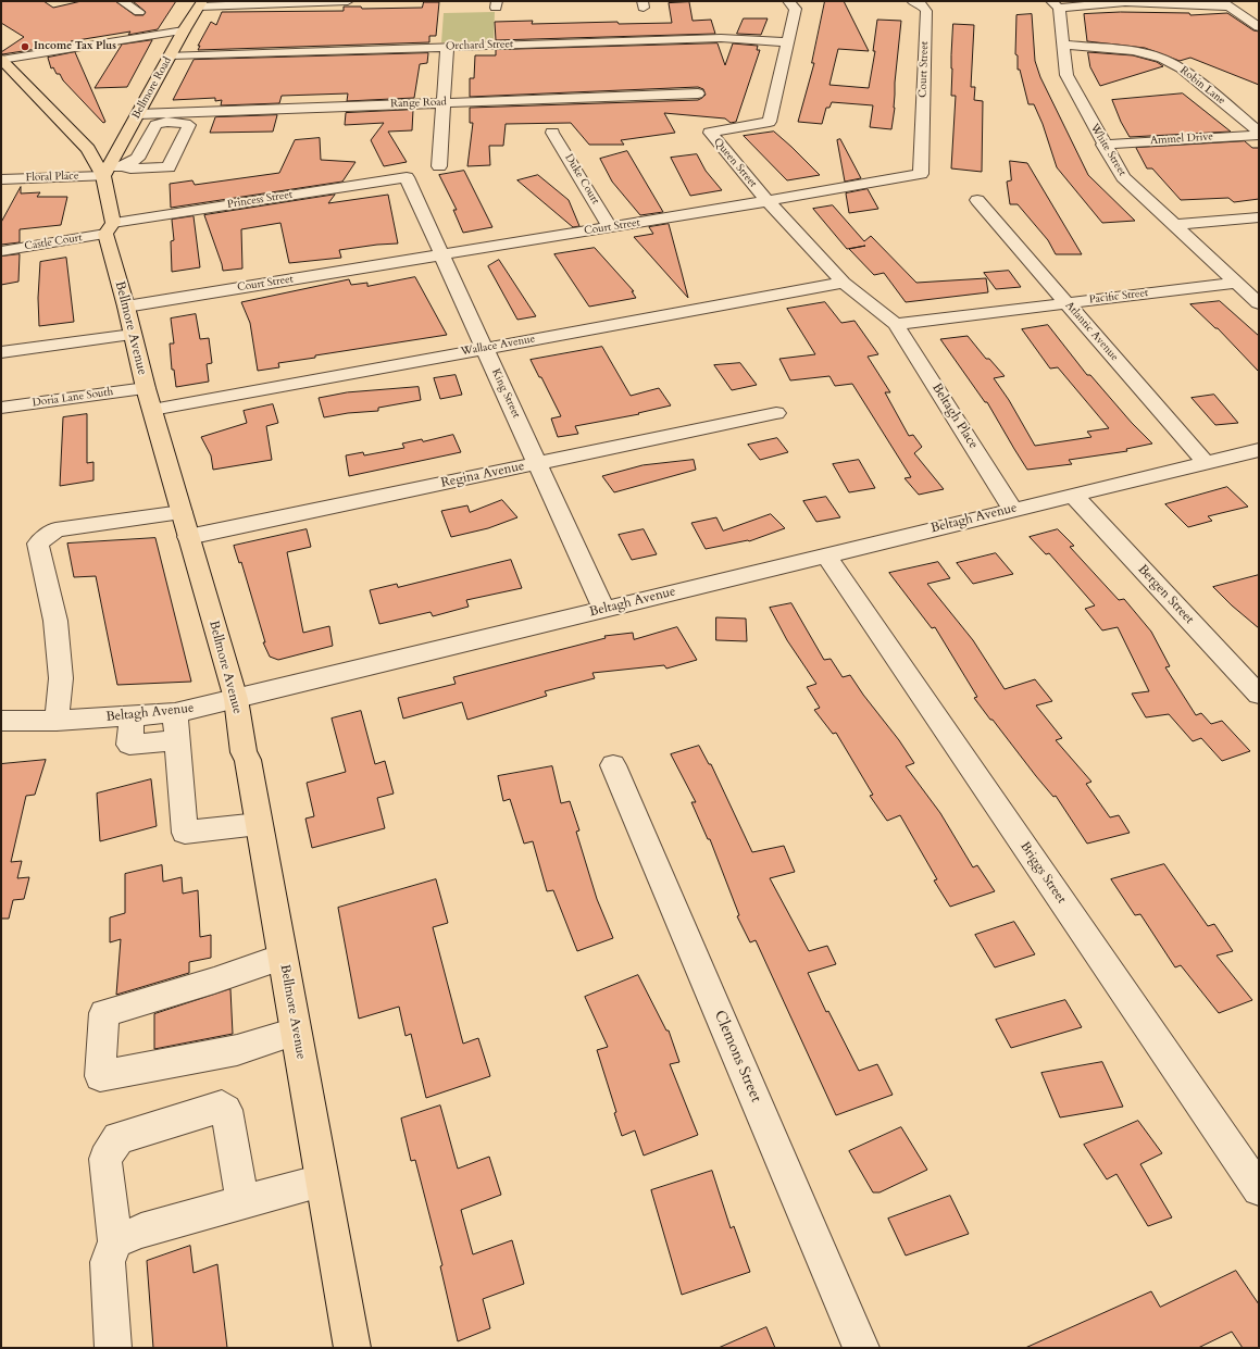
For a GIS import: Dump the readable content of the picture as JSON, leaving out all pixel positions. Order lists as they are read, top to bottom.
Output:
{
  "streets": {
    "main road": ["Bellmore Road", "Bellmore Avenue"],
    "street": [
      "Orchard Street",
      "Court Street",
      "Robin Lane",
      "Range Road",
      "Ammel Drive",
      "White Street",
      "Queen Street",
      "Floral Place",
      "Duke Court",
      "Princess Street",
      "Castle Court",
      "Pacific Street",
      "Atlantic Avenue",
      "Wallace Avenue",
      "King Street",
      "Doria Lane South",
      "Beltagh Place",
      "Regina Avenue",
      "Beltagh Avenue",
      "Bergen Street",
      "Briggs Street",
      "Clemons Street"
    ]
  },
  "crossings": [
    ["Orchard Street", "Bellmore Road"],
    ["Orchard Street", "Queen Street"],
    ["Court Street", "Queen Street"],
    ["Court Street", "Duke Court"],
    ["Court Street", "Bellmore Avenue"],
    ["Court Street", "King Street"],
    ["Robin Lane", "Ammel Drive"],
    ["Robin Lane", "White Street"],
    ["Bellmore Road", "Range Road"],
    ["Bellmore Road", "Floral Place"],
    ["Bellmore Road", "Bellmore Avenue"],
    ["Ammel Drive", "White Street"],
    ["White Street", "Pacific Street"],
    ["Queen Street", "Pacific Street"],
    ["Queen Street", "Wallace Avenue"],
    ["Queen Street", "Beltagh Place"],
    ["Floral Place", "Bellmore Avenue"],
    ["Princess Street", "Castle Court"],
    ["Princess Street", "Bellmore Avenue"],
    ["Princess Street", "King Street"],
    ["Castle Court", "Bellmore Avenue"],
    ["Pacific Street", "Atlantic Avenue"],
    ["Pacific Street", "Beltagh Place"],
    ["Bellmore Avenue", "Wallace Avenue"],
    ["Bellmore Avenue", "Doria Lane South"],
    ["Bellmore Avenue", "Regina Avenue"],
    ["Bellmore Avenue", "Beltagh Avenue"],
    ["Atlantic Avenue", "Beltagh Avenue"],
    ["Wallace Avenue", "King Street"],
    ["Wallace Avenue", "Doria Lane South"],
    ["King Street", "Regina Avenue"],
    ["King Street", "Beltagh Avenue"],
    ["Beltagh Place", "Beltagh Avenue"],
    ["Beltagh Avenue", "Bergen Street"],
    ["Beltagh Avenue", "Briggs Street"]
  ],
  "places": ["Income Tax Plus"]
}
